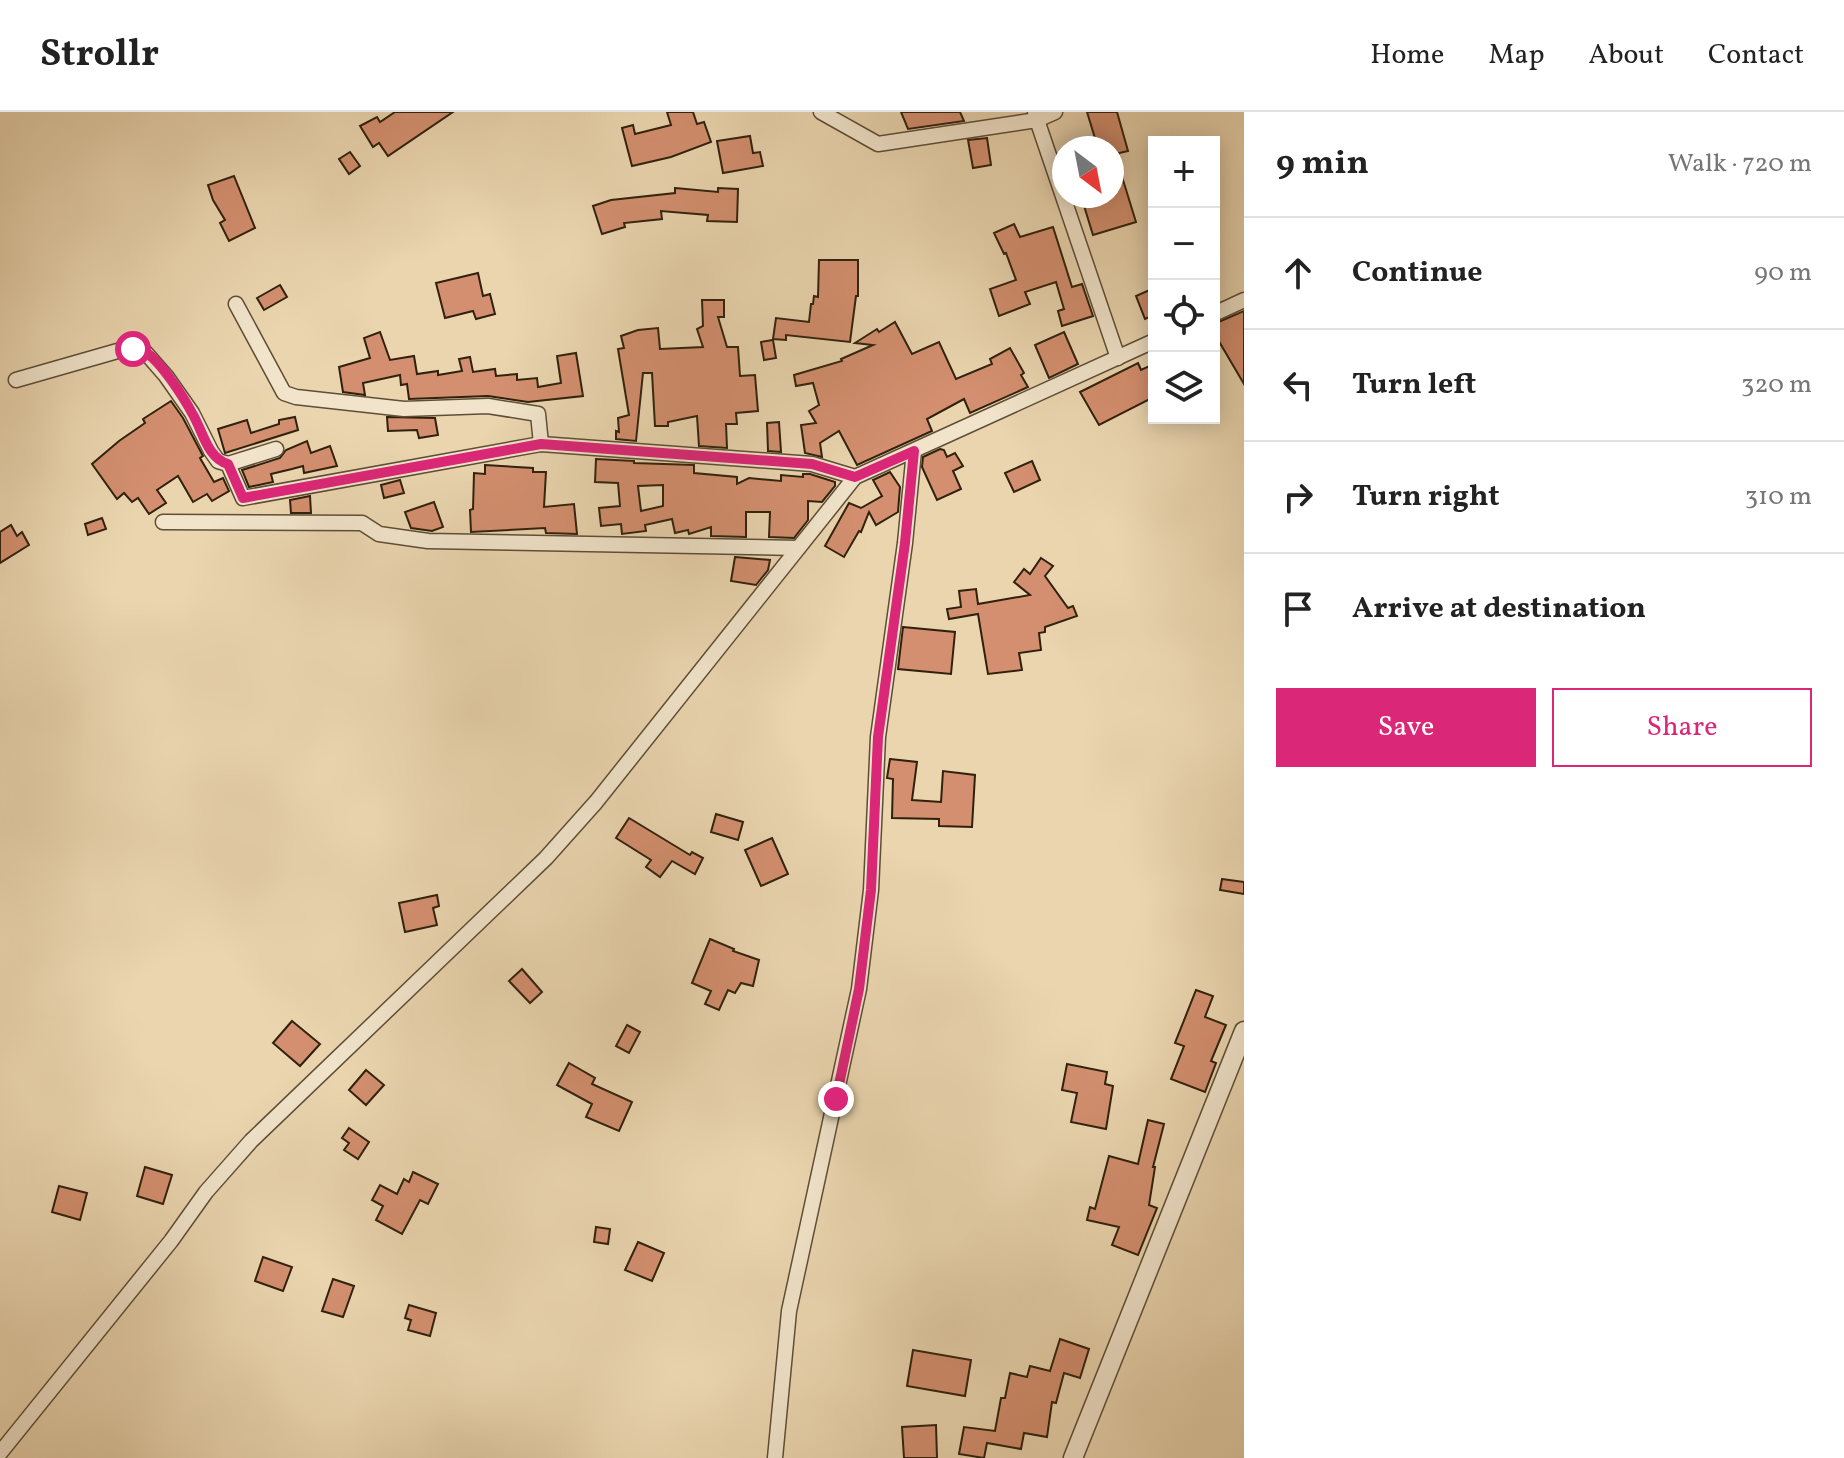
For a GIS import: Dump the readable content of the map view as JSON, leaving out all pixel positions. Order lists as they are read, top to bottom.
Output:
{
  "north": "bottom right",
  "page": {
    "header": "Strollr",
    "nav": [
      "Home",
      "Map",
      "About",
      "Contact"
    ],
    "heading": ["9 min", "Walk · 720 m"],
    "map_buttons": ["+", "−"],
    "list": [
      ["Continue", "90 m"],
      ["Turn left", "320 m"],
      ["Turn right", "310 m"],
      "Arrive at destination"
    ],
    "buttons": ["Save", "Share"]
  }
}
